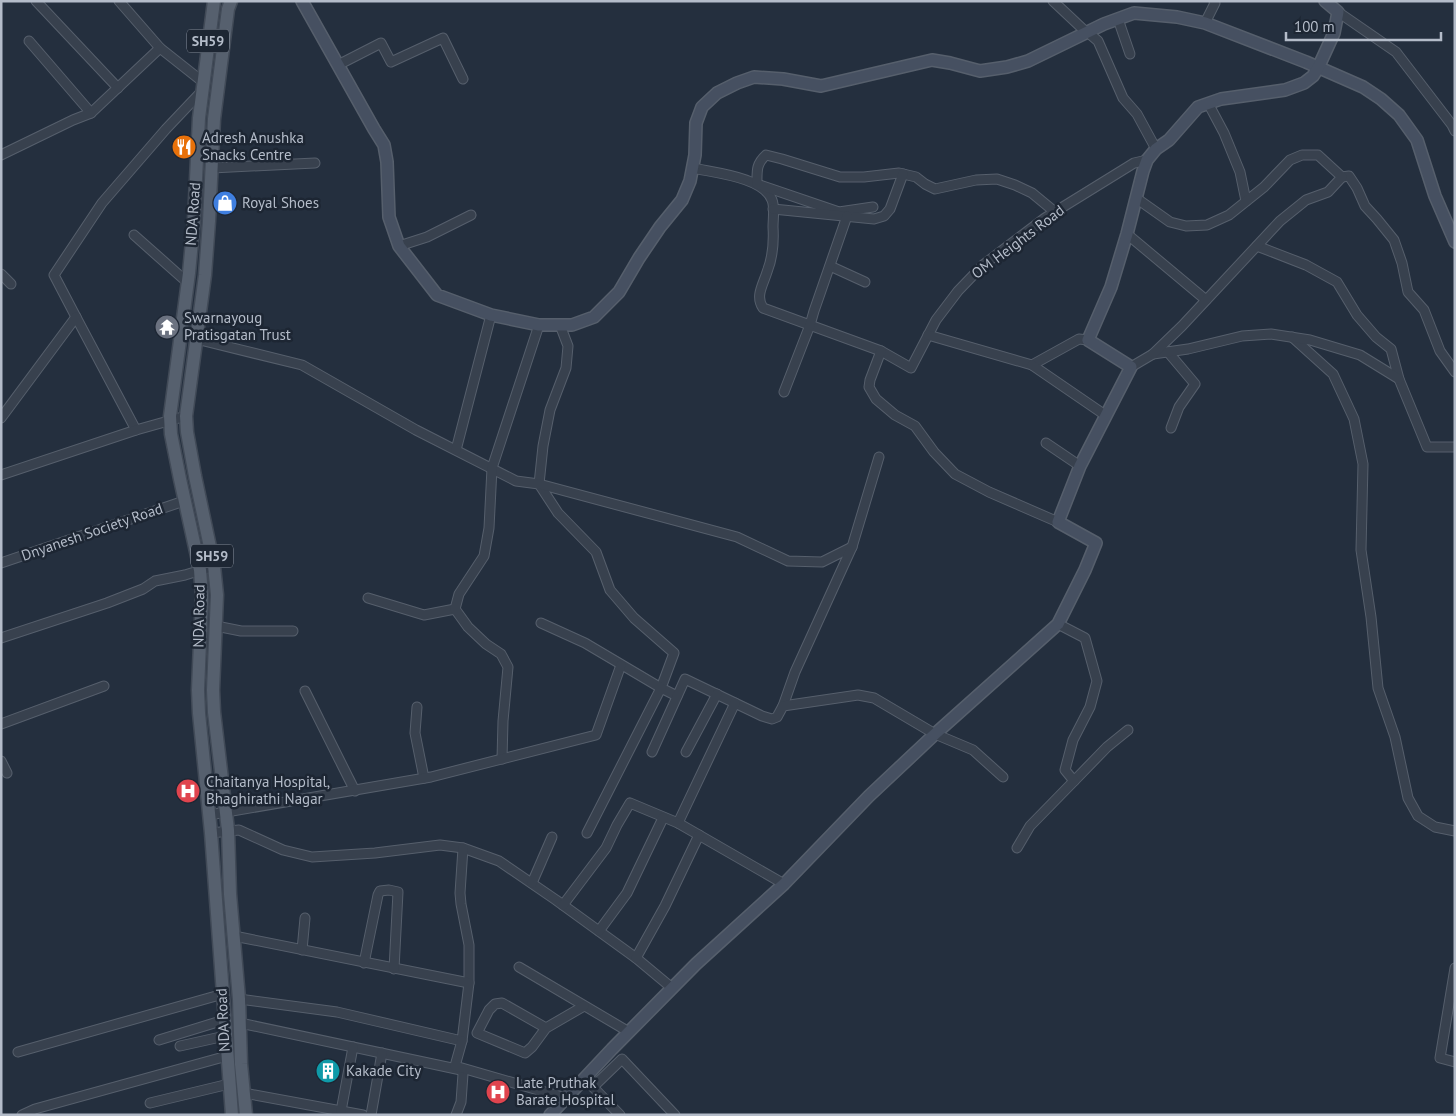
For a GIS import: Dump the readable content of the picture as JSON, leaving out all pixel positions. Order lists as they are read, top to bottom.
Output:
{
  "streets": {
    "main road": ["SH59", "NDA Road"],
    "street": ["OM Heights Road", "Dnyanesh Society Road"]
  },
  "crossings": [
    ["NDA Road", "Dnyanesh Society Road"]
  ],
  "places": {
    "restaurant": ["Adresh Anushka Snacks Centre"],
    "shop": ["Royal Shoes"],
    "temple": ["Swarnayoug Pratisgatan Trust"],
    "hospital": ["Chaitanya Hospital, Bhaghirathi Nagar", "Late Pruthak Barate Hospital"],
    "building": ["Kakade City"]
  },
  "scale_bar": "100 m"
}
